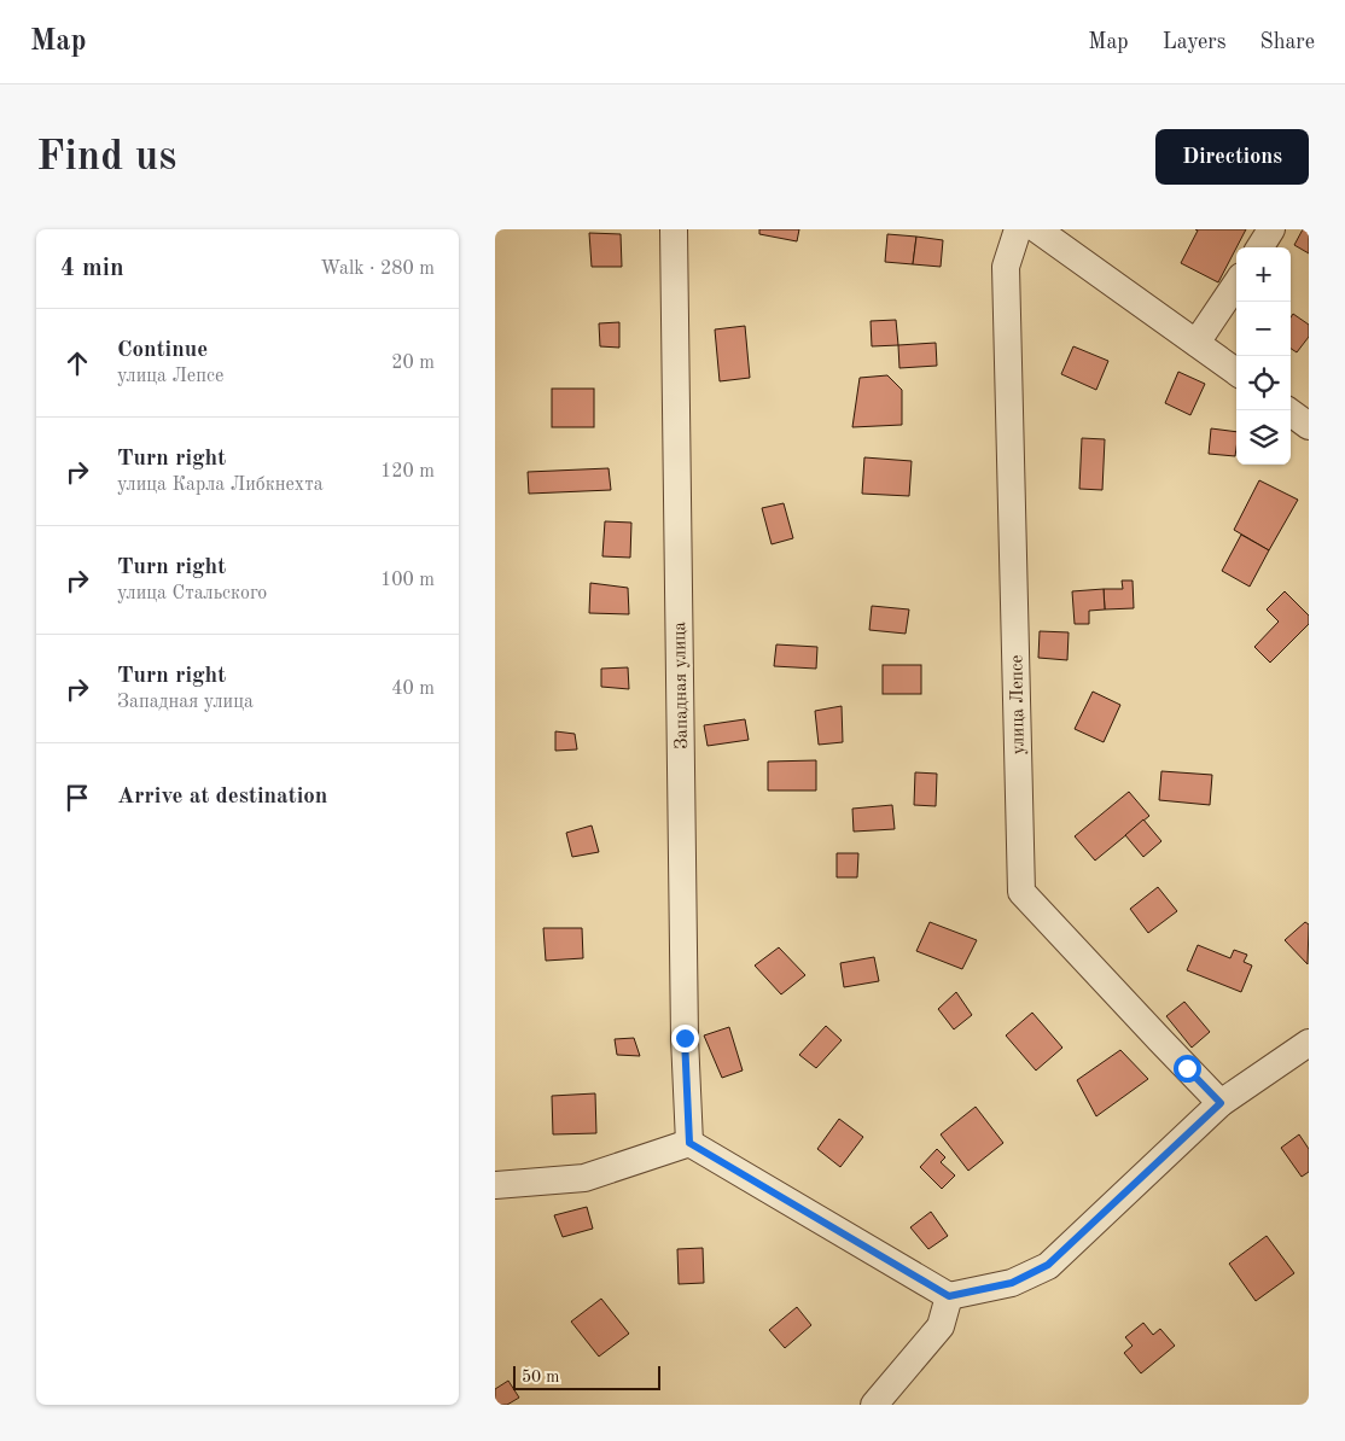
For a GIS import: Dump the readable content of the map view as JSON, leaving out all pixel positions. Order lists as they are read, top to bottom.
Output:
{
  "streets": {
    "street": ["Западная улица", "улица Лепсе"]
  },
  "scale_bar": "50 m",
  "page": {
    "header": "Map",
    "nav": ["Map", "Layers", "Share"],
    "buttons": "Directions",
    "title": "Find us",
    "heading": ["4 min", "Walk · 280 m"],
    "map_buttons": ["+", "−"],
    "list": [
      ["Continue", "улица Лепсе", "20 m"],
      ["Turn right", "улица Карла Либкнехта", "120 m"],
      ["Turn right", "улица Стальского", "100 m"],
      ["Turn right", "Западная улица", "40 m"],
      "Arrive at destination"
    ],
    "scale": "50 m"
  }
}
